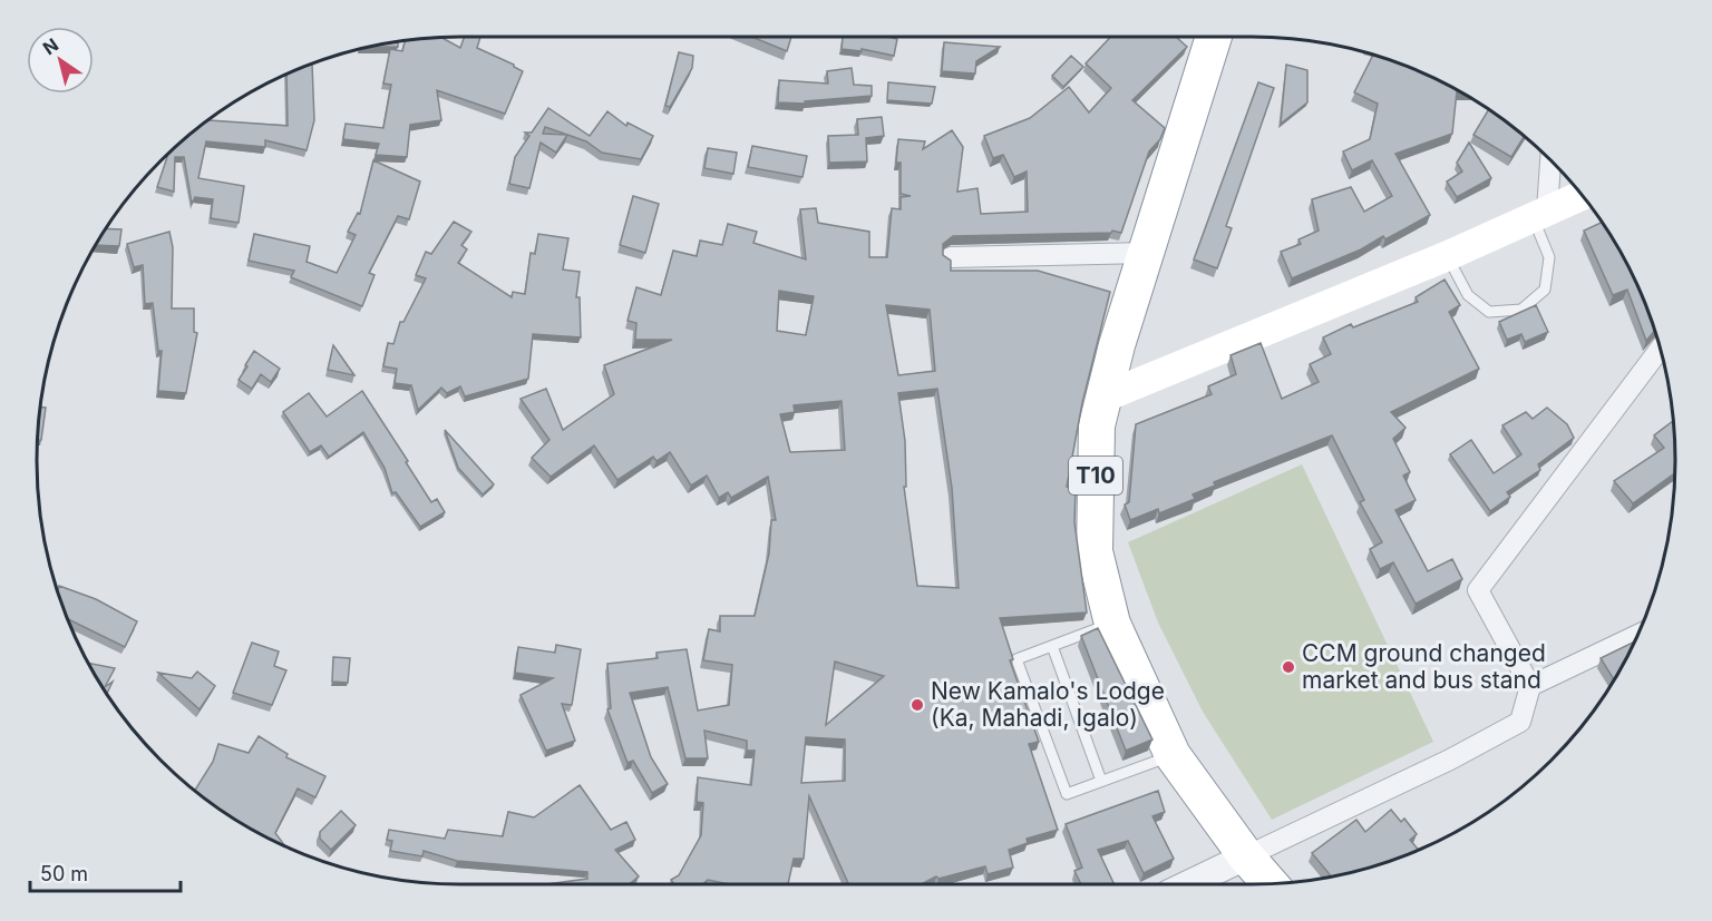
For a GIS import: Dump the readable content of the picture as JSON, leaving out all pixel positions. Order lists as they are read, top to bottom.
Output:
{
  "streets": {
    "highway": ["T10"]
  },
  "places": ["CCM ground changed market and bus stand", "New Kamalo's Lodge (Ka, Mahadi, Igalo)"],
  "scale_bar": "50 m",
  "north": "top left"
}
